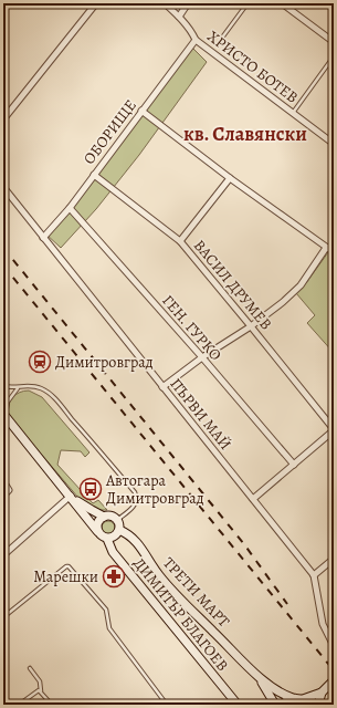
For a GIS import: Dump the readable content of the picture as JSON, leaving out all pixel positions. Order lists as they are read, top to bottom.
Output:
{
  "streets": {
    "street": [
      "ХРИСТО БОТЕВ",
      "ОБОРИЩЕ",
      "ВАСИЛ ДРУМЕВ",
      "ГЕН. ГУРКО",
      "ПЪРВИ МАЙ",
      "ТРЕТИ МАРТ",
      "ДИМИТЪР БЛАГОЕВ"
    ]
  },
  "crossings": [
    ["ХРИСТО БОТЕВ", "ОБОРИЩЕ"],
    ["ОБОРИЩЕ", "ВАСИЛ ДРУМЕВ"],
    ["ОБОРИЩЕ", "ГЕН. ГУРКО"],
    ["ОБОРИЩЕ", "ПЪРВИ МАЙ"],
    ["ТРЕТИ МАРТ", "ДИМИТЪР БЛАГОЕВ"]
  ],
  "districts": ["кв. Славянски"],
  "places": {
    "station": ["Димитровград"],
    "bus stop": ["Автогара Димитровград"],
    "pharmacy": ["Марешки"]
  }
}
